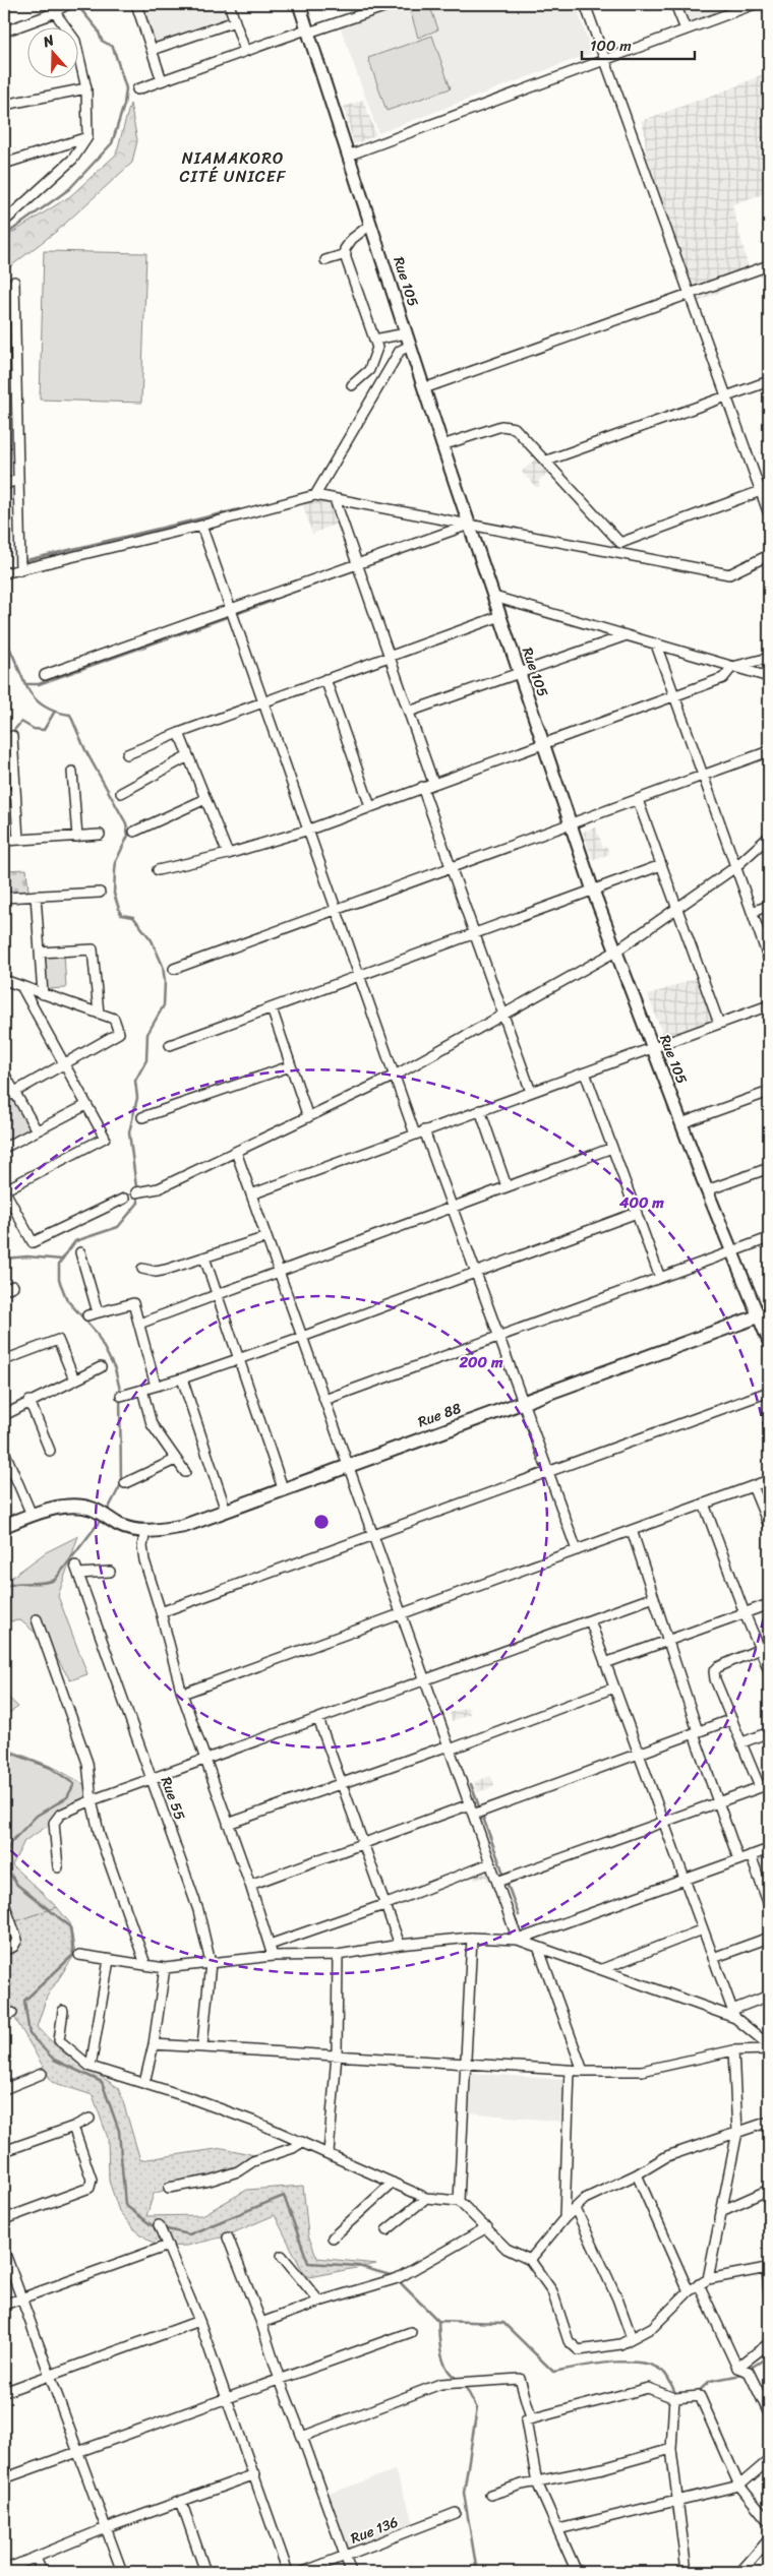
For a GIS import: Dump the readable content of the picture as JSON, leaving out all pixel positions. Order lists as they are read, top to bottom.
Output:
{
  "streets": {
    "main road": ["Rue 88"],
    "street": ["Rue 105", "Rue 55", "Rue 136"]
  },
  "crossings": [
    ["Rue 105", "Rue 88"]
  ],
  "districts": ["NIAMAKORO CITÉ UNICEF"],
  "scale_bar": "100 m",
  "north": "top",
  "rings": ["400 m", "200 m"]
}
